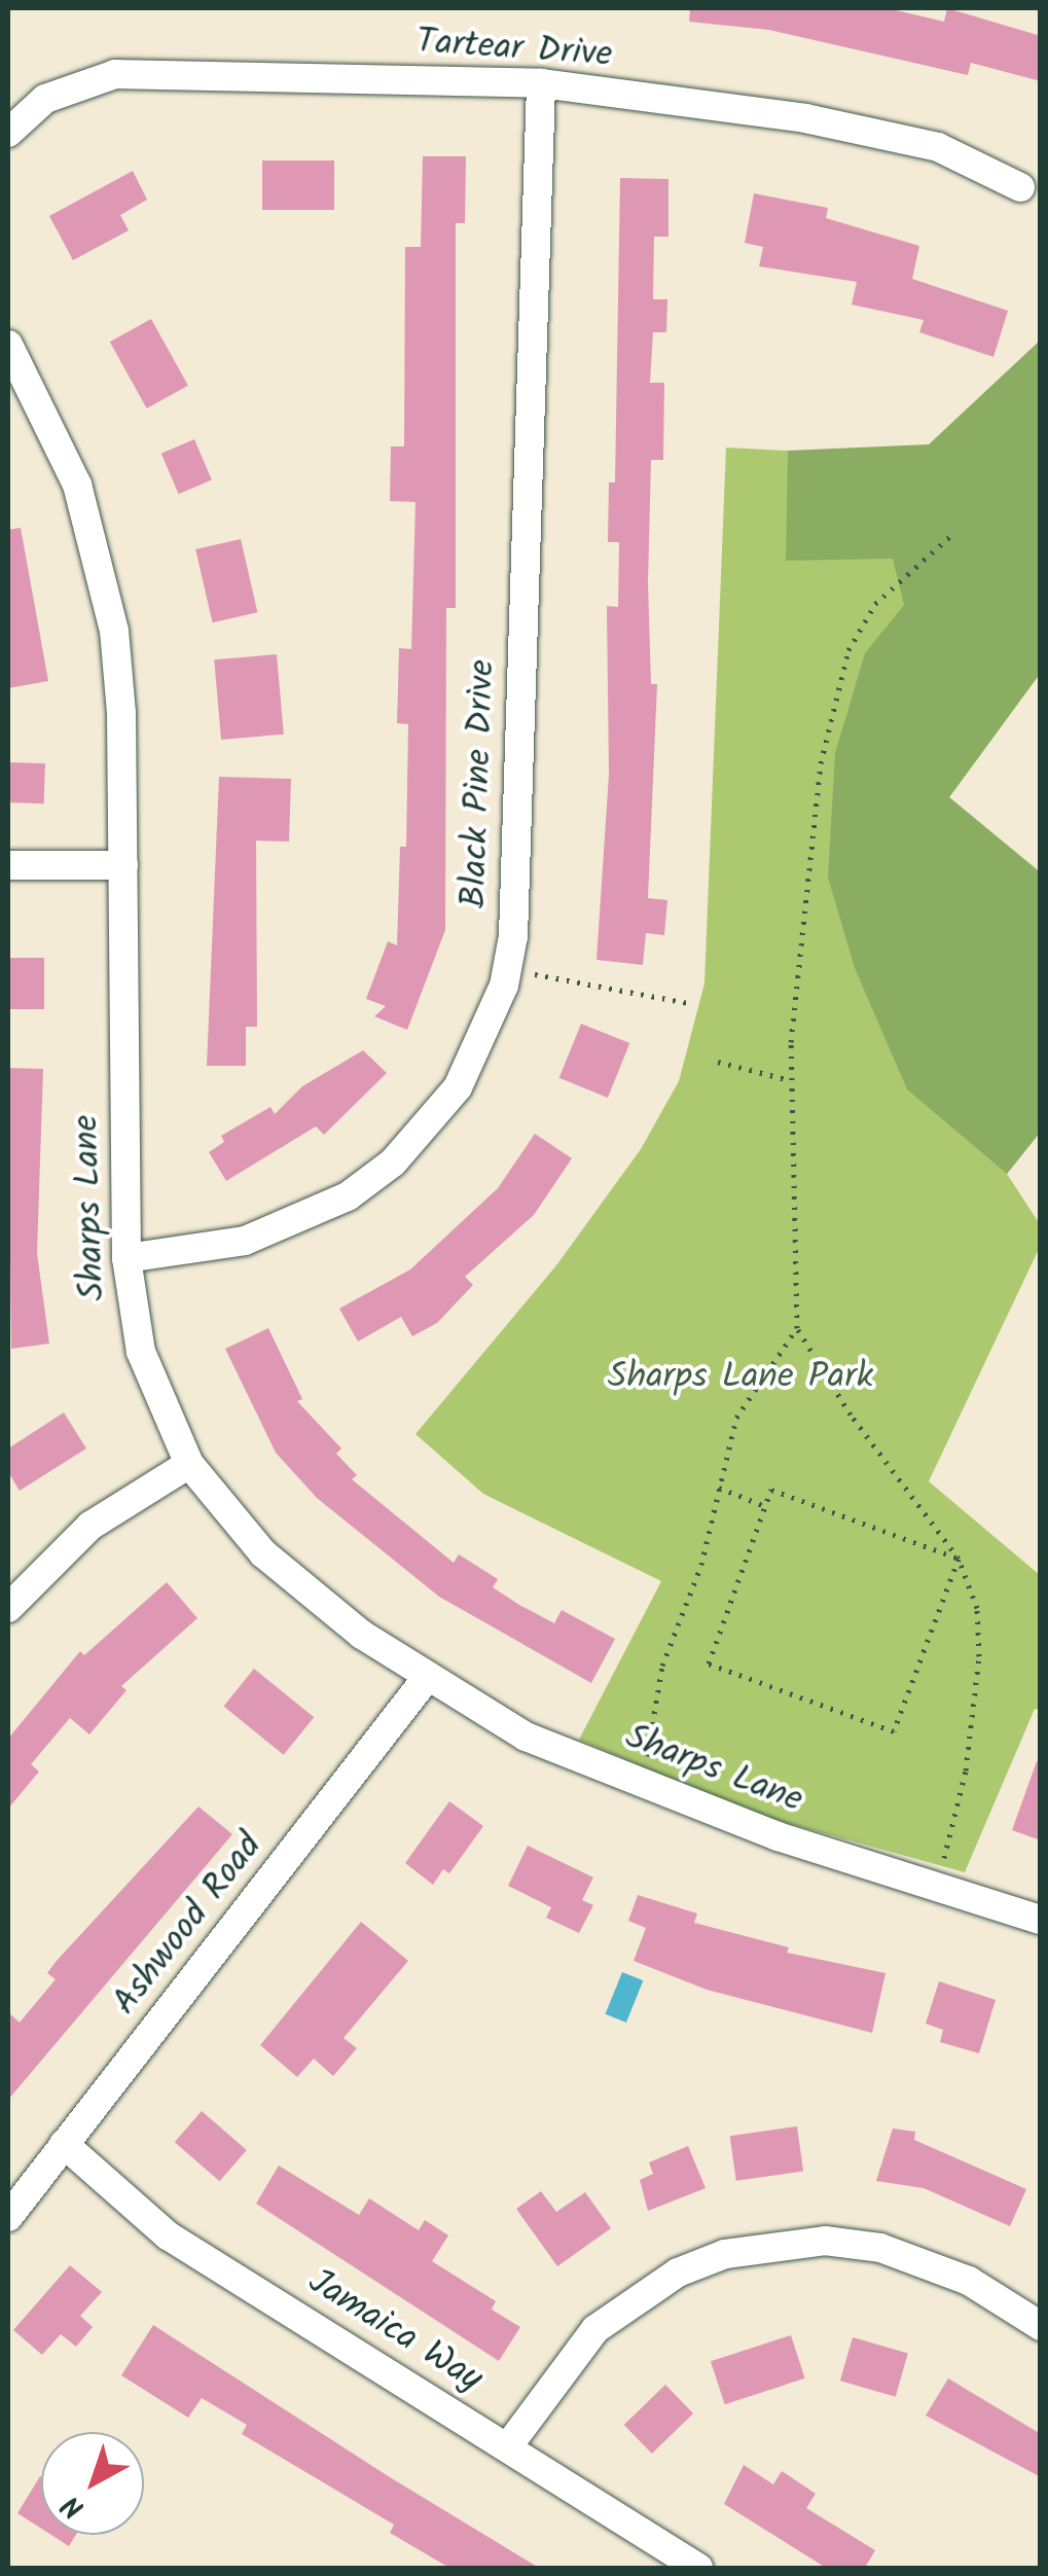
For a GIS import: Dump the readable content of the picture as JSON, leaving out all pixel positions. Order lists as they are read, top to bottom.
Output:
{
  "streets": {
    "street": [
      "Tartear Drive",
      "Black Pine Drive",
      "Sharps Lane",
      "Ashwood Road",
      "Jamaica Way"
    ]
  },
  "crossings": [
    ["Tartear Drive", "Black Pine Drive"],
    ["Black Pine Drive", "Sharps Lane"],
    ["Sharps Lane", "Ashwood Road"],
    ["Ashwood Road", "Jamaica Way"]
  ],
  "parks": ["Sharps Lane Park"],
  "north": "bottom left"
}
